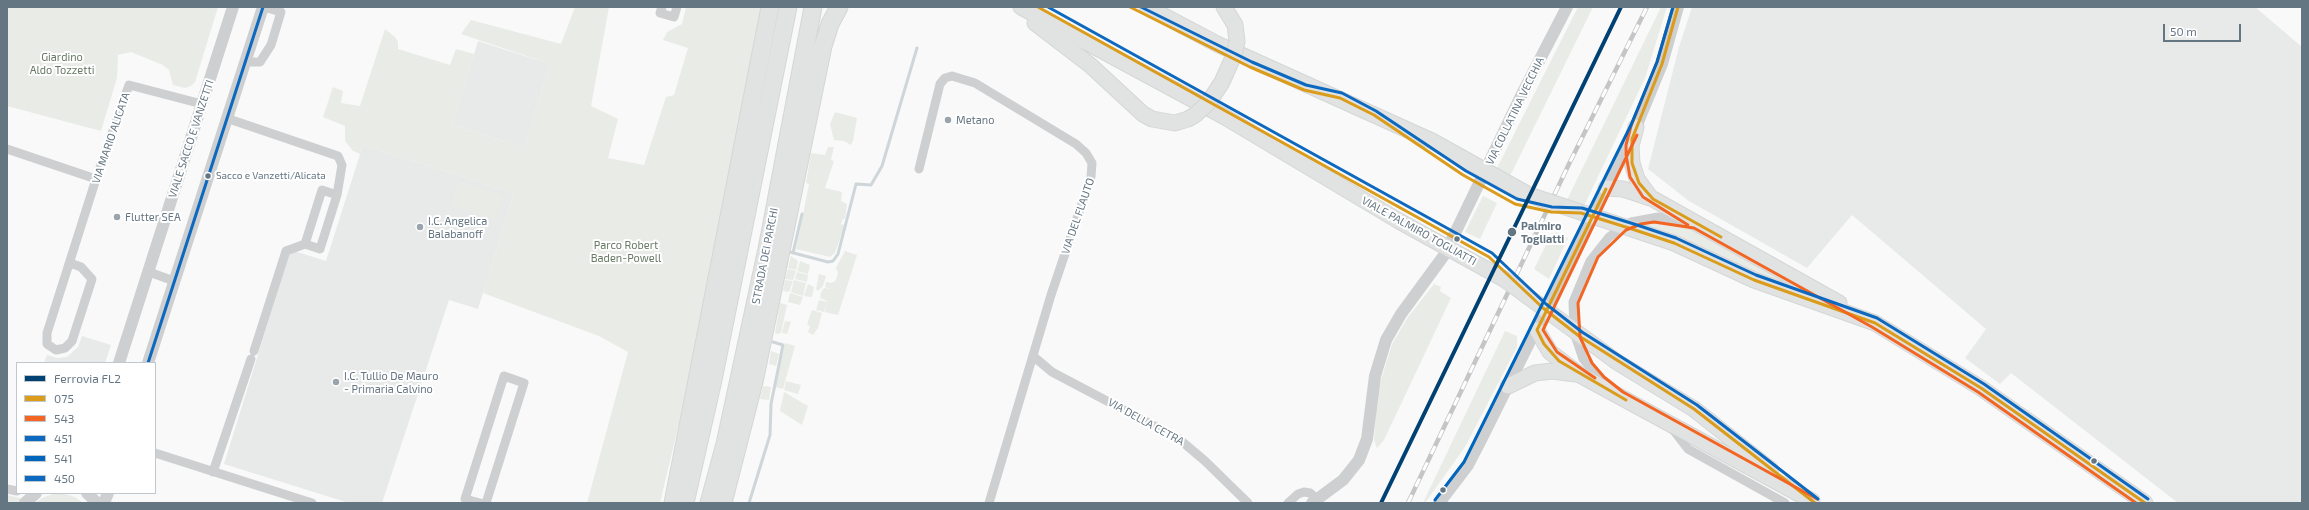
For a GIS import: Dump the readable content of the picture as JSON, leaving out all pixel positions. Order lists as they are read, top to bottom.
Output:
{
  "streets": {
    "highway": ["STRADA DEI PARCHI"],
    "main road": ["VIALE PALMIRO TOGLIATTI"],
    "street": [
      "VIA COLLATINA VECCHIA",
      "VIA MARIO ALICATA",
      "VIALE SACCO E VANZETTI",
      "VIA DEL FLAUTO",
      "VIA DELLA CETRA"
    ]
  },
  "crossings": [
    ["VIA MARIO ALICATA", "VIALE SACCO E VANZETTI"],
    ["VIA DEL FLAUTO", "VIA DELLA CETRA"]
  ],
  "parks": ["Giardino Aldo Tozzetti", "Parco Robert Baden-Powell"],
  "places": [
    "Metano",
    "Sacco e Vanzetti/Alicata",
    "Flutter SEA",
    "I.C. Angelica Balabanoff",
    "Palmiro Togliatti",
    "I.C. Tullio De Mauro - Primaria Calvino"
  ],
  "lines": [
    "rail line FL2",
    "transit line 075",
    "transit line 543",
    "transit line 451",
    "transit line 541",
    "transit line 450"
  ],
  "legend": [
    "Ferrovia FL2",
    "075",
    "543",
    "451",
    "541",
    "450"
  ],
  "scale_bar": "50 m"
}
